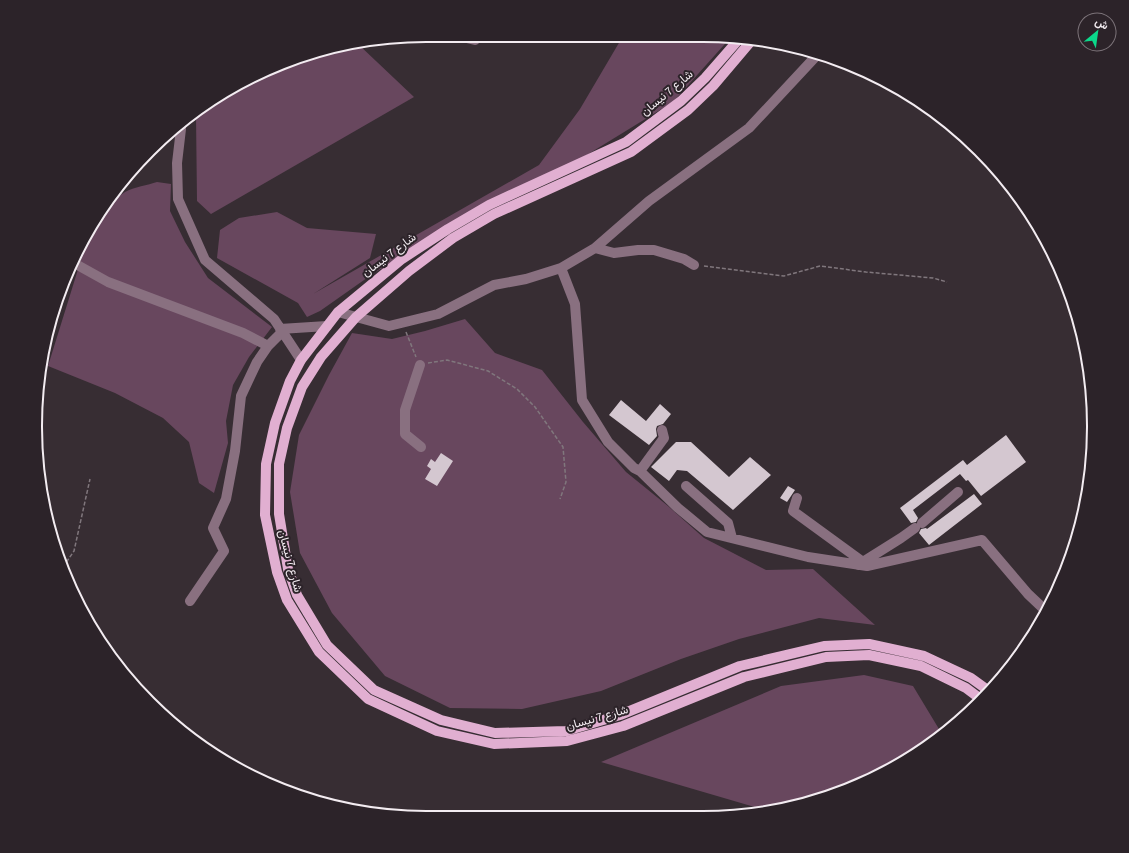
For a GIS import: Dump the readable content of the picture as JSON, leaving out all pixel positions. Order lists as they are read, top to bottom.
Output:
{
  "streets": {
    "main road": ["شارع 7 نيسان"]
  },
  "north": "top right"
}
